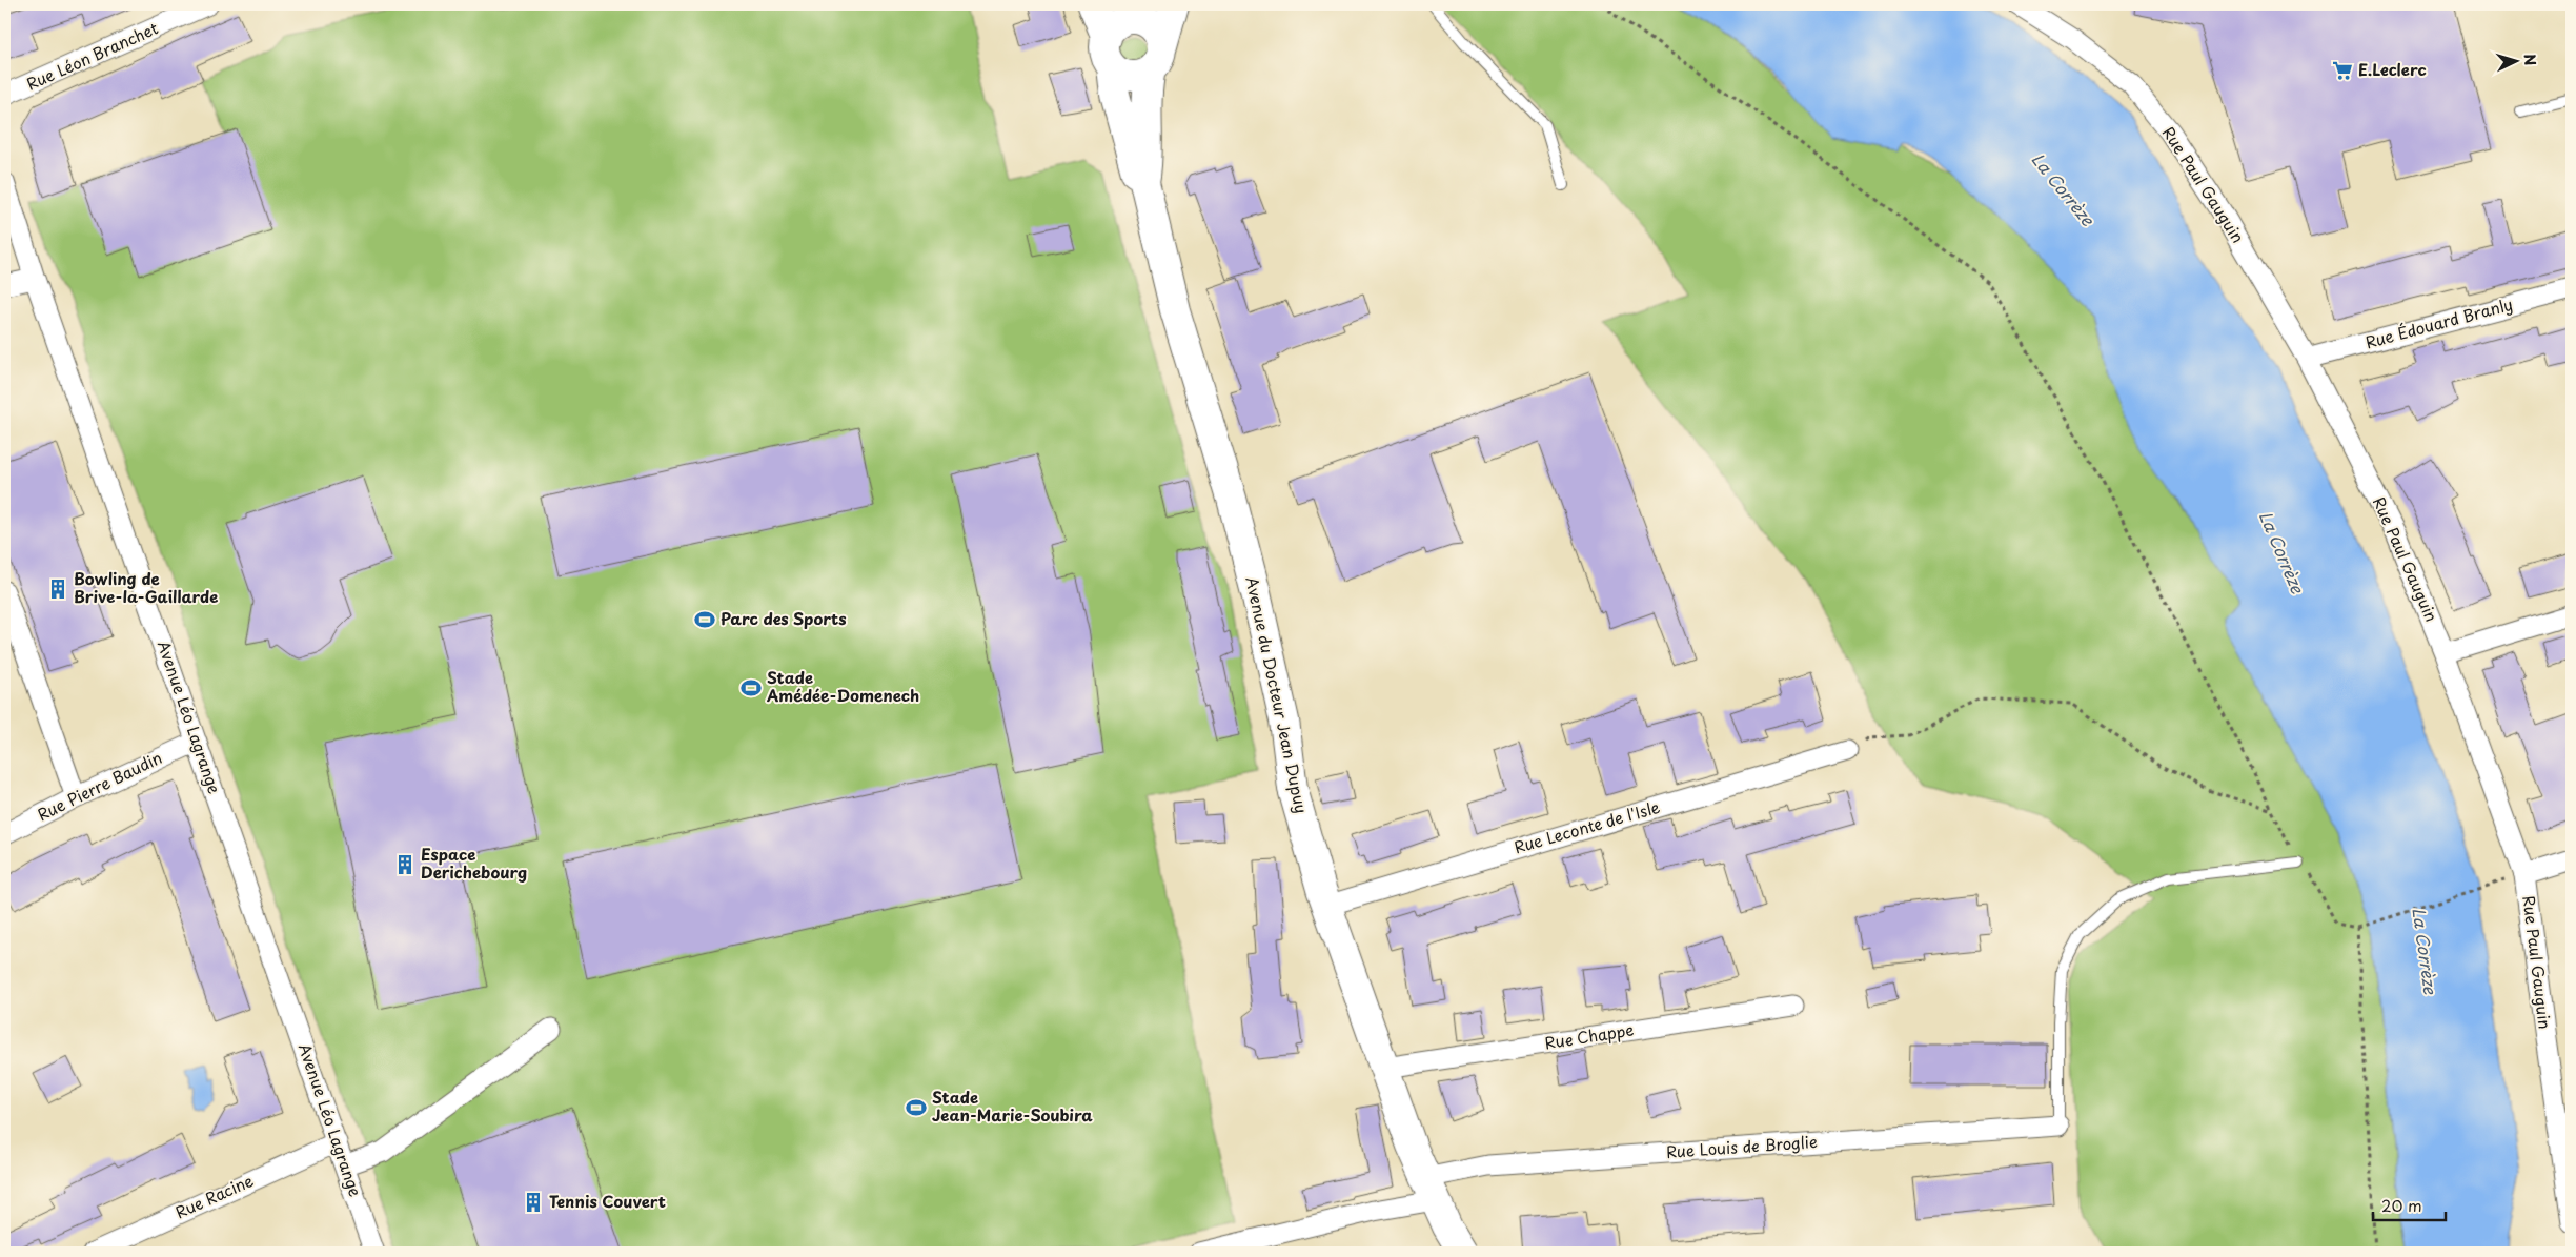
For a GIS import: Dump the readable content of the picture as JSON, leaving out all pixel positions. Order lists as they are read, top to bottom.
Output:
{
  "streets": {
    "street": [
      "Rue Léon Branchet",
      "Rue Paul Gauguin",
      "Rue Édouard Branly",
      "Avenue du Docteur Jean Dupuy",
      "Avenue Léo Lagrange",
      "Rue Pierre Baudin",
      "Rue Leconte de l'Isle",
      "Rue Chappe",
      "Rue Louis de Broglie",
      "Rue Racine"
    ]
  },
  "crossings": [
    ["Rue Paul Gauguin", "Rue Édouard Branly"],
    ["Avenue du Docteur Jean Dupuy", "Rue Leconte de l'Isle"],
    ["Avenue du Docteur Jean Dupuy", "Rue Chappe"],
    ["Avenue du Docteur Jean Dupuy", "Rue Louis de Broglie"],
    ["Avenue Léo Lagrange", "Rue Pierre Baudin"],
    ["Avenue Léo Lagrange", "Rue Racine"]
  ],
  "water": ["La Corrèze"],
  "places": {
    "supermarket": ["E.Leclerc"],
    "building": ["Bowling de Brive-la-Gaillarde", "Espace Derichebourg", "Tennis Couvert"],
    "sports": ["Parc des Sports", "Stade Amédée-Domenech", "Stade Jean-Marie-Soubira"]
  },
  "scale_bar": "20 m",
  "north": "right"
}
